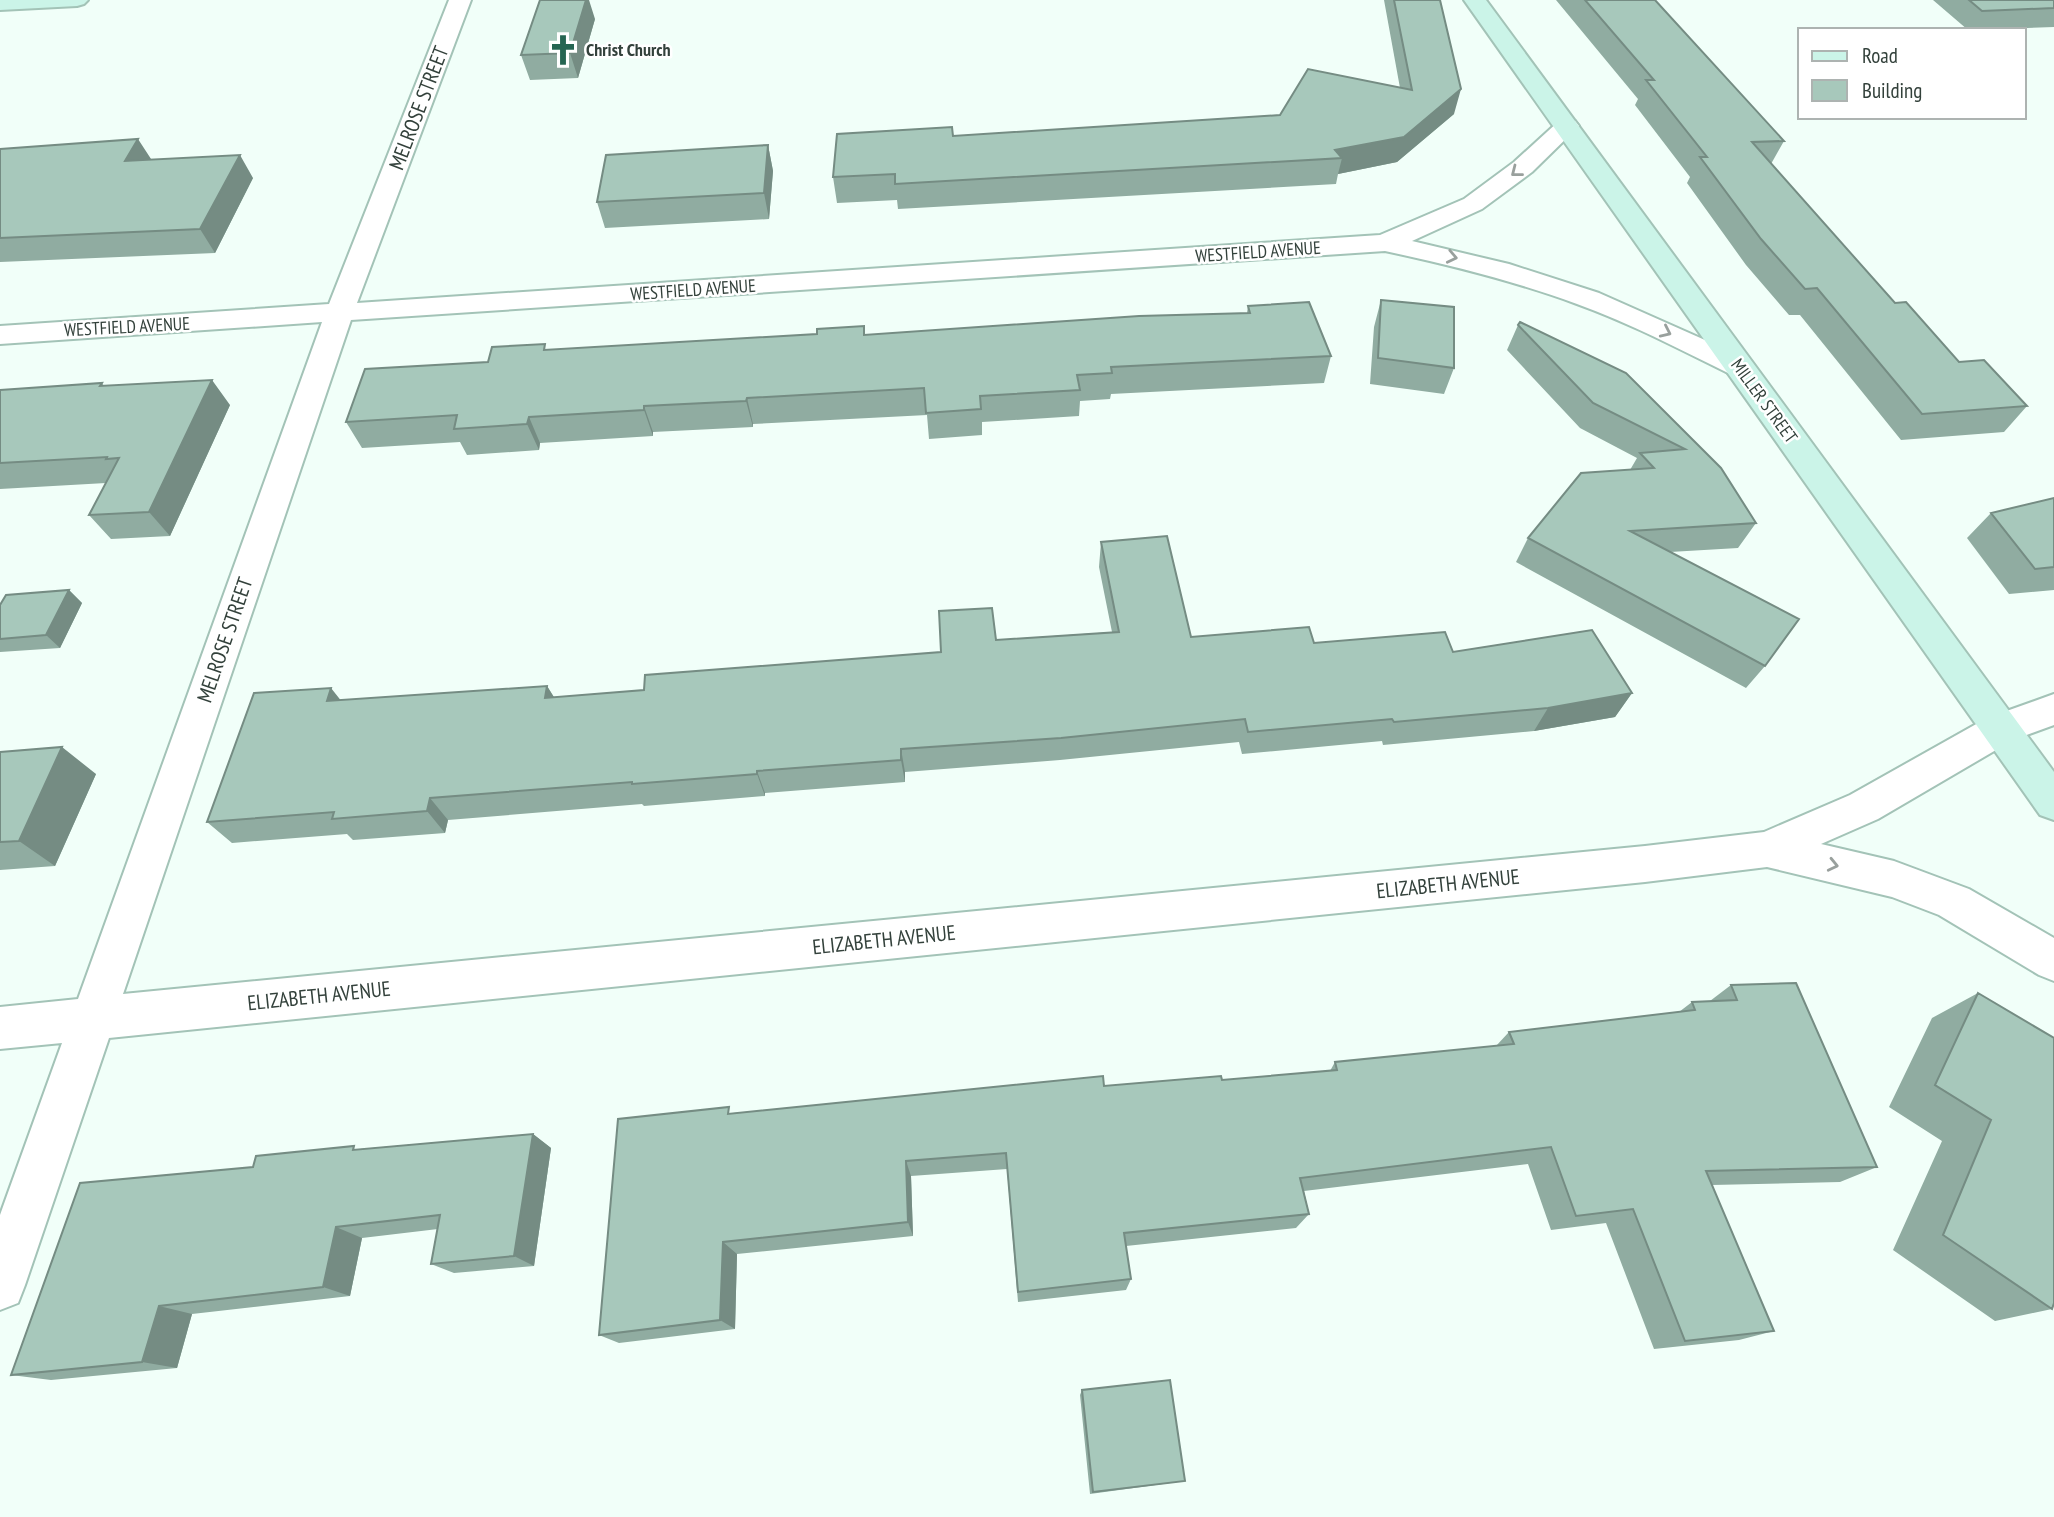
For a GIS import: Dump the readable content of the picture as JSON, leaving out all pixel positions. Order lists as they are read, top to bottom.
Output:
{
  "streets": {
    "main road": ["MILLER STREET"],
    "street": ["MELROSE STREET", "WESTFIELD AVENUE", "ELIZABETH AVENUE"]
  },
  "crossings": [
    ["MELROSE STREET", "WESTFIELD AVENUE"],
    ["MELROSE STREET", "ELIZABETH AVENUE"],
    ["WESTFIELD AVENUE", "MILLER STREET"],
    ["MILLER STREET", "ELIZABETH AVENUE"]
  ],
  "places": {
    "church": ["Christ Church"]
  },
  "legend": ["Road", "Building"]
}
